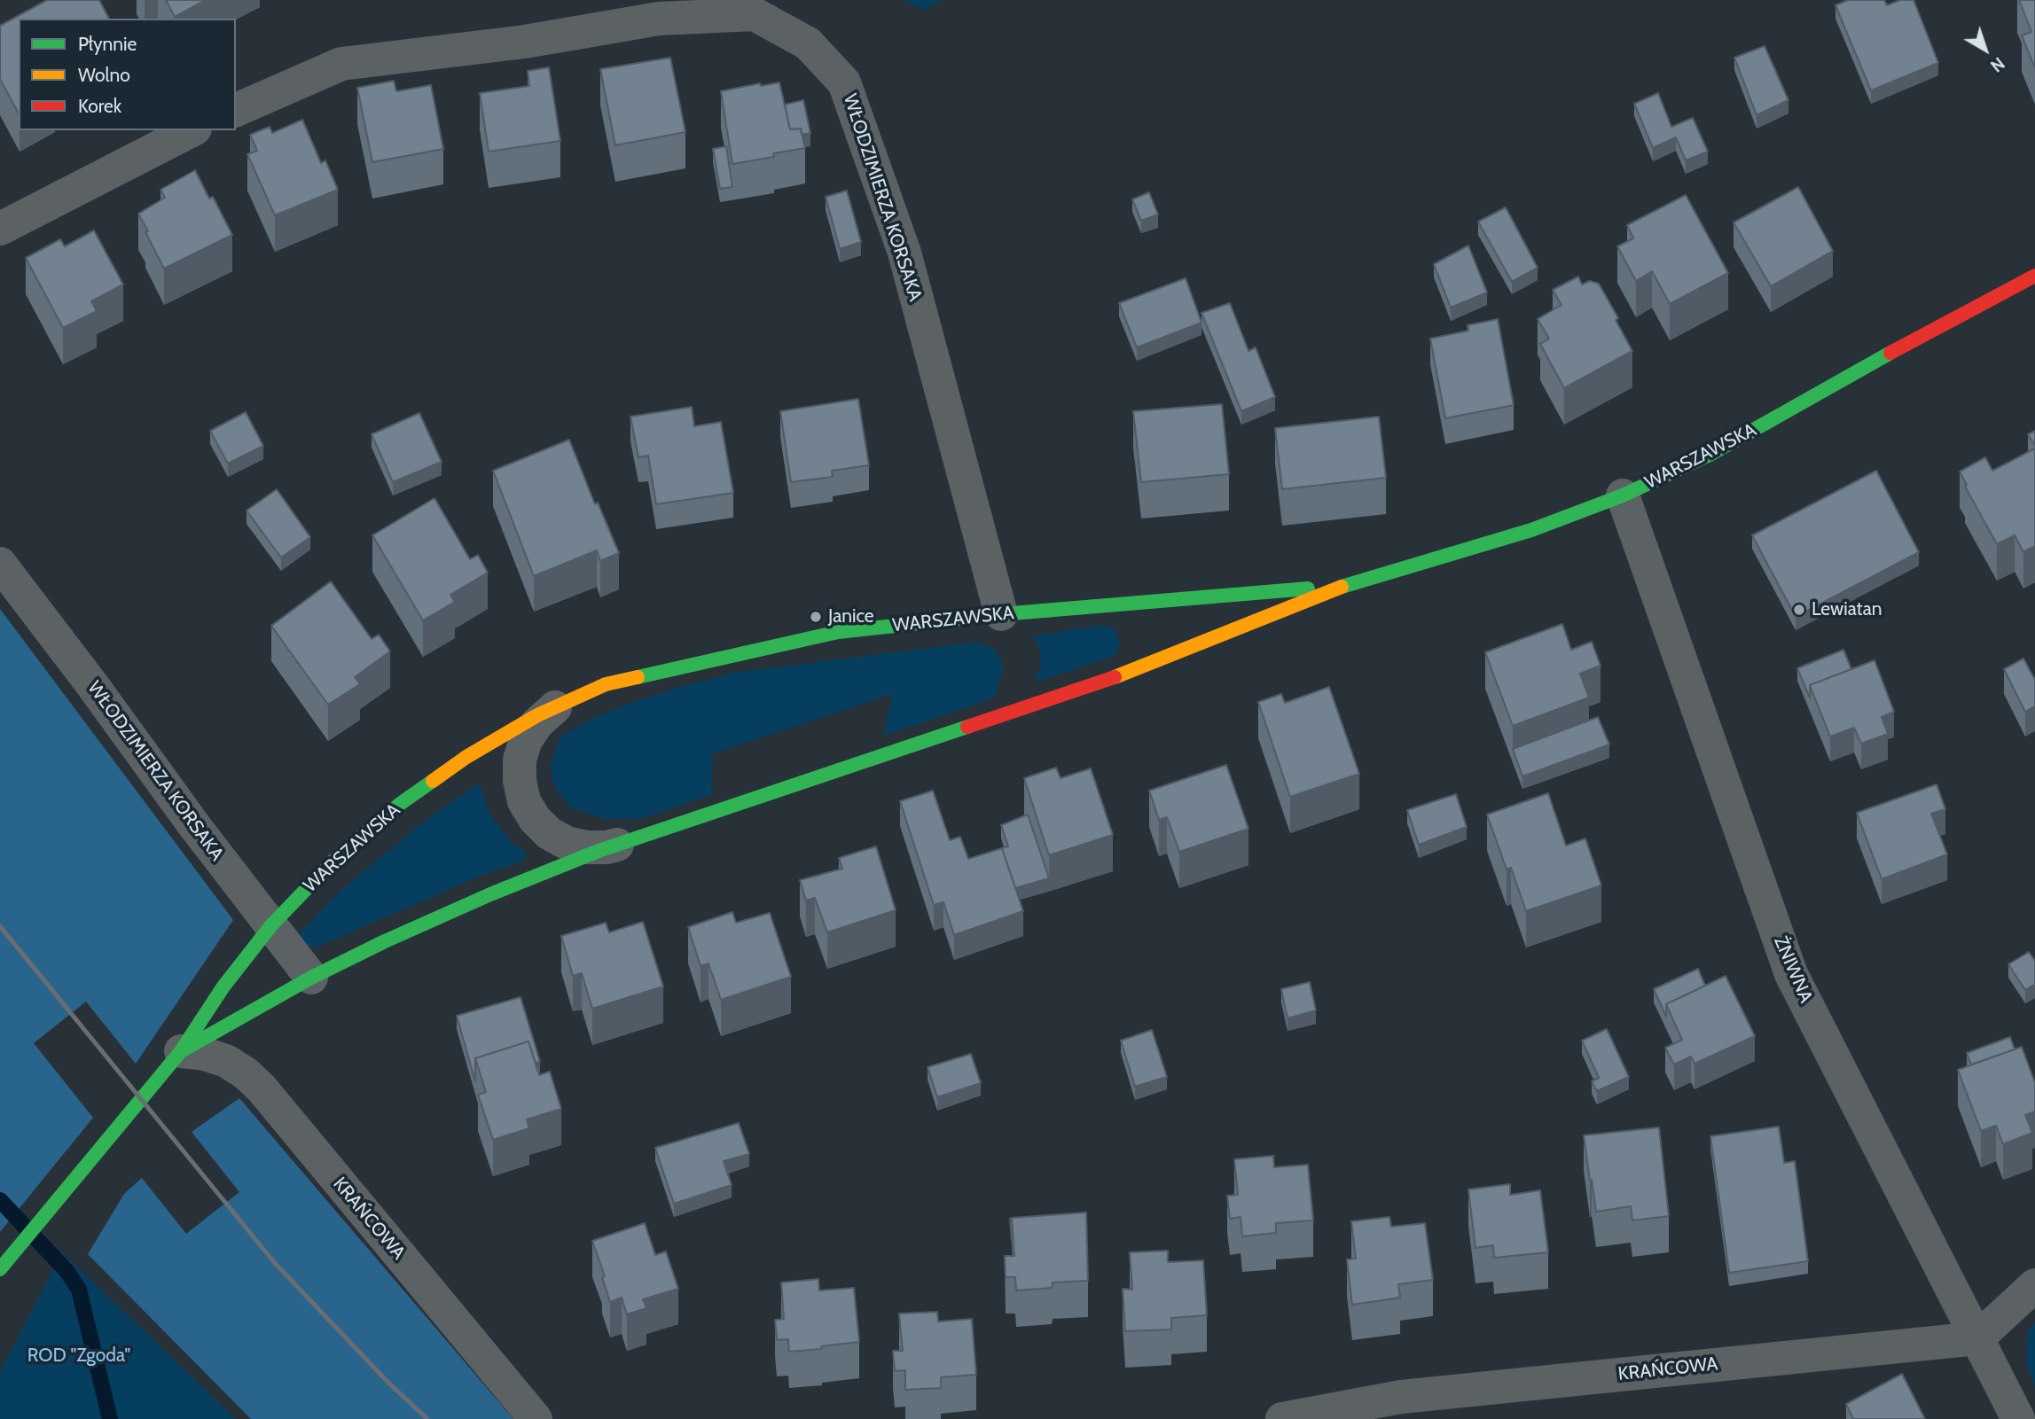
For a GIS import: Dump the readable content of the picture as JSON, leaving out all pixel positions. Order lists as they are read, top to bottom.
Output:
{
  "streets": {
    "street": [
      "WŁODZIMIERZA KORSAKA",
      "WARSZAWSKA",
      "ŻNIWNA",
      "KRAŃCOWA"
    ]
  },
  "crossings": [
    ["WŁODZIMIERZA KORSAKA", "WARSZAWSKA"],
    ["WARSZAWSKA", "ŻNIWNA"],
    ["WARSZAWSKA", "KRAŃCOWA"],
    ["ŻNIWNA", "KRAŃCOWA"]
  ],
  "parks": ["ROD \"Zgoda\""],
  "places": ["Lewiatan", "Janice"],
  "legend": ["Płynnie", "Wolno", "Korek"],
  "north": "bottom right"
}
